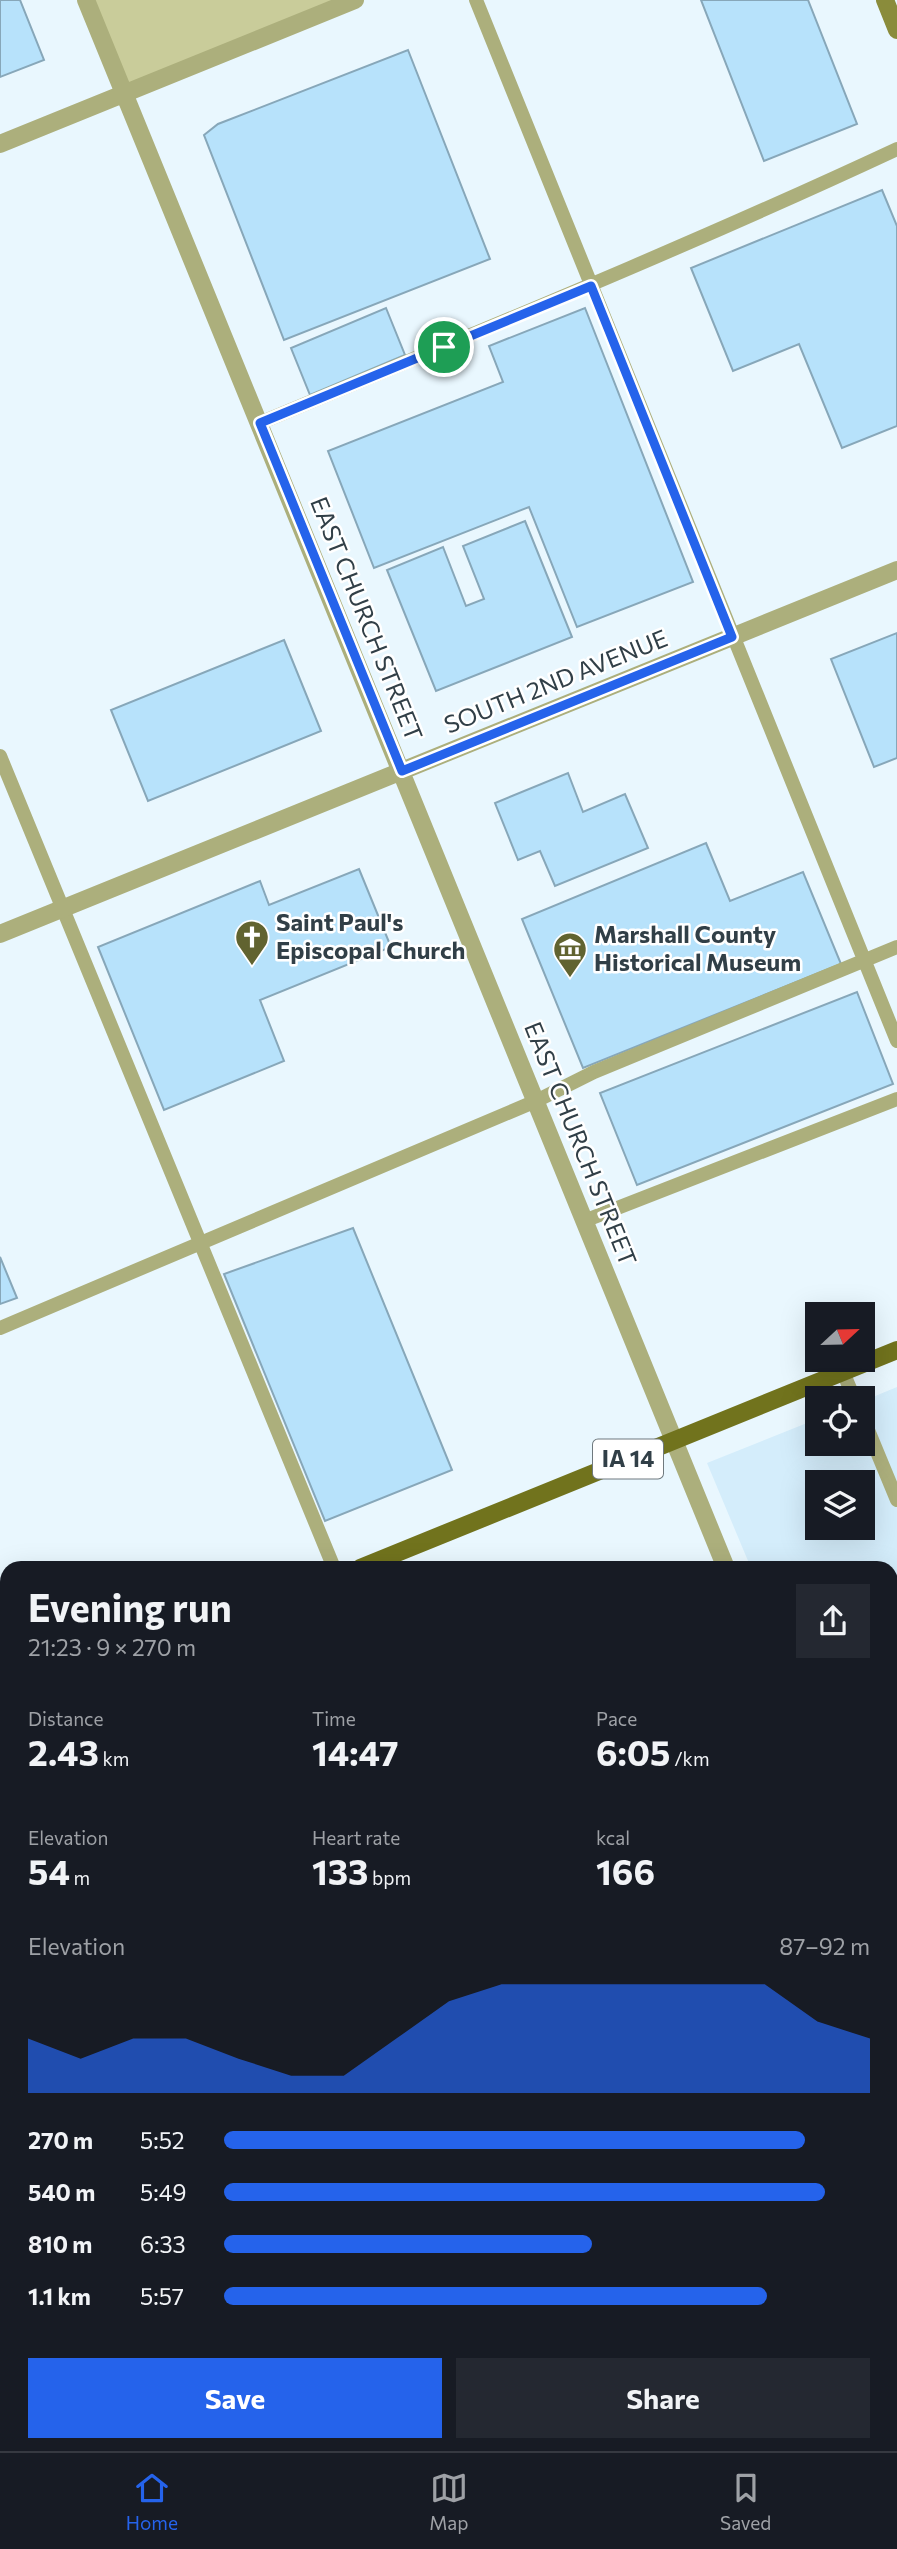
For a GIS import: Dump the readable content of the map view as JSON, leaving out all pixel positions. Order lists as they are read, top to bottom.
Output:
{
  "streets": {
    "main road": ["IA 14"],
    "street": ["EAST CHURCH STREET", "SOUTH 2ND AVENUE"]
  },
  "crossings": [
    ["EAST CHURCH STREET", "SOUTH 2ND AVENUE"],
    ["EAST CHURCH STREET", "IA 14"]
  ],
  "places": {
    "church": ["Saint Paul's Episcopal Church"],
    "museum": ["Marshall County Historical Museum"]
  },
  "north": "right",
  "page": {
    "heading": ["Evening run", "21:23 · 9 × 270 m"],
    "stats": [
      ["Distance", "2.43 km"],
      ["Time", "14:47"],
      ["Pace", "6:05 /km"],
      ["Elevation", "54 m"],
      ["Heart rate", "133 bpm"],
      ["kcal", "166"]
    ],
    "chart": ["Elevation", "87–92 m"],
    "list": [
      {
        "name": "270 m",
        "note": "5:52"
      },
      {
        "name": "540 m",
        "note": "5:49"
      },
      {
        "name": "810 m",
        "note": "6:33"
      },
      {
        "name": "1.1 km",
        "note": "5:57"
      }
    ],
    "buttons": ["Save", "Share"],
    "tabs": ["Home", "Map", "Saved"]
  }
}
